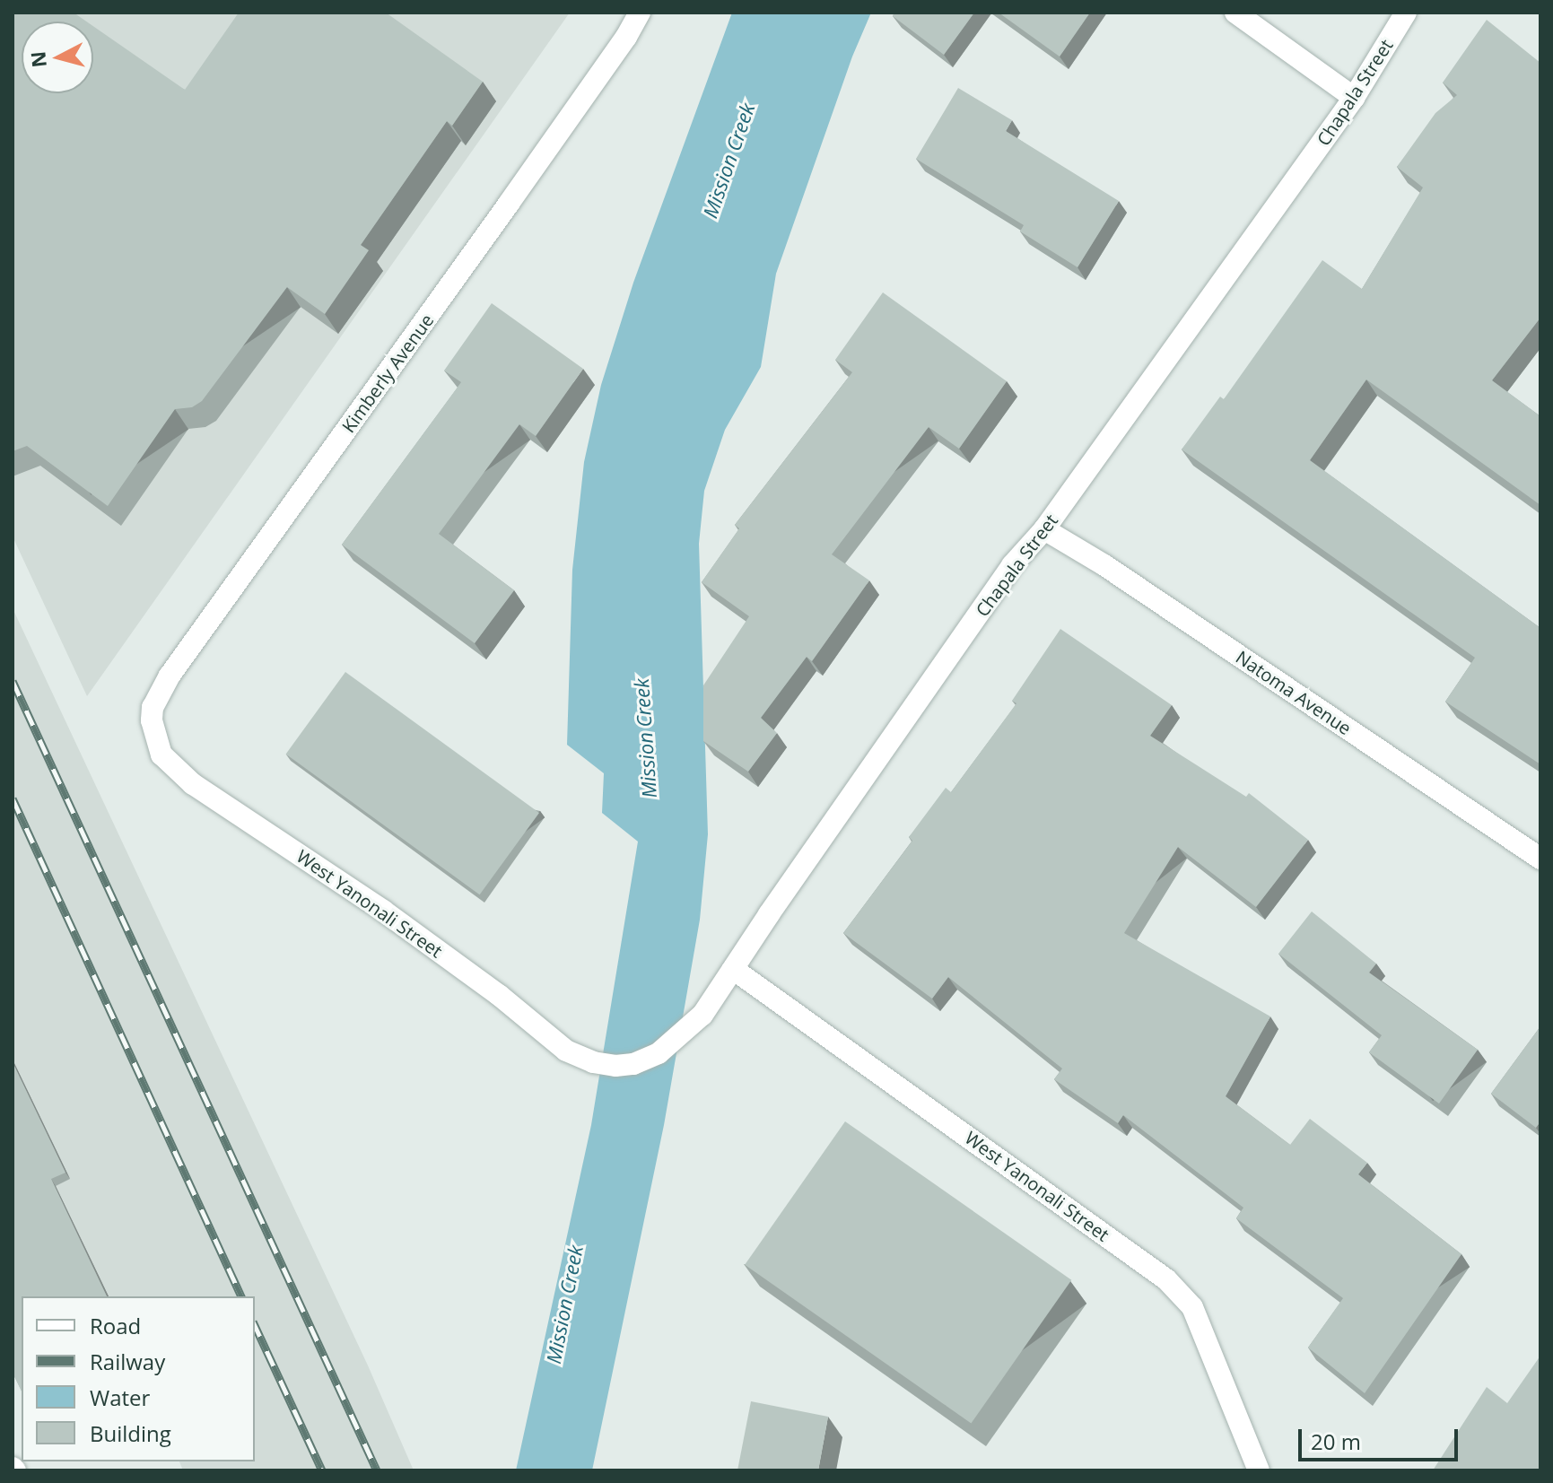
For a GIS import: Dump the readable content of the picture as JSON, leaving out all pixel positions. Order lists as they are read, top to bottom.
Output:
{
  "streets": {
    "street": [
      "Chapala Street",
      "Kimberly Avenue",
      "Natoma Avenue",
      "West Yanonali Street"
    ]
  },
  "crossings": [
    ["Chapala Street", "Natoma Avenue"],
    ["Chapala Street", "West Yanonali Street"],
    ["Kimberly Avenue", "West Yanonali Street"]
  ],
  "water": ["Mission Creek"],
  "legend": [
    "Road",
    "Railway",
    "Water",
    "Building"
  ],
  "scale_bar": "20 m",
  "north": "left"
}
